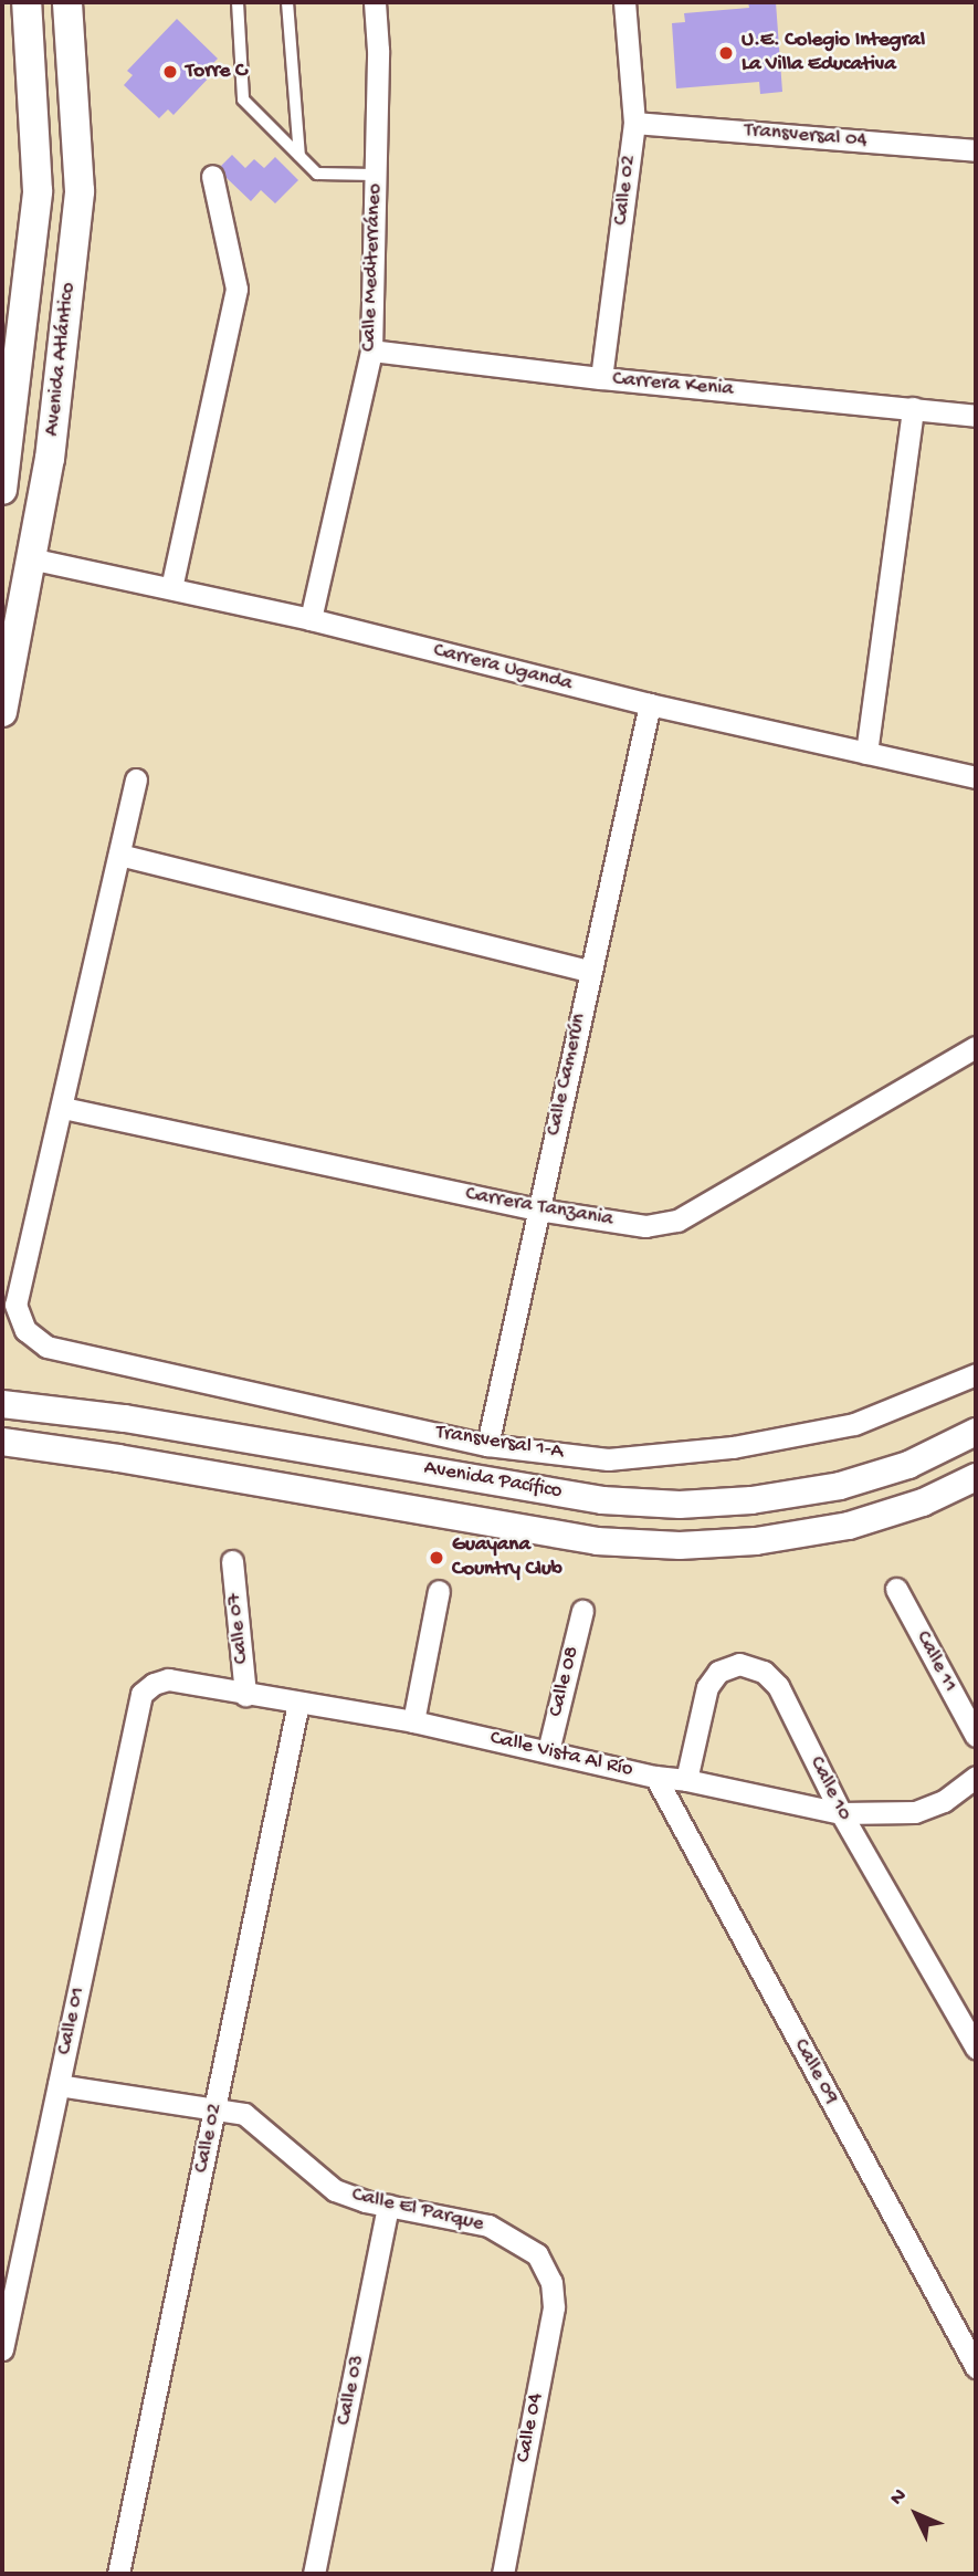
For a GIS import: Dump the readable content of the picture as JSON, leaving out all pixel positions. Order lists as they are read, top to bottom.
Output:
{
  "streets": {
    "main road": ["Avenida Atlántico"],
    "street": [
      "Transversal 04",
      "Calle 02",
      "Calle Mediterráneo",
      "Carrera Kenia",
      "Carrera Uganda",
      "Calle Camerún",
      "Carrera Tanzania",
      "Transversal 1-A",
      "Avenida Pacífico",
      "Calle 07",
      "Calle 11",
      "Calle 08",
      "Calle Vista Al Río",
      "Calle 10",
      "Calle 01",
      "Calle 09",
      "Calle El Parque",
      "Calle 03",
      "Calle 04"
    ]
  },
  "crossings": [
    ["Transversal 04", "Calle 02"],
    ["Calle 02", "Carrera Kenia"],
    ["Calle 02", "Calle Vista Al Río"],
    ["Calle 02", "Calle El Parque"],
    ["Calle Mediterráneo", "Carrera Kenia"],
    ["Calle Mediterráneo", "Carrera Uganda"],
    ["Avenida Atlántico", "Carrera Uganda"],
    ["Carrera Uganda", "Calle Camerún"],
    ["Calle Camerún", "Carrera Tanzania"],
    ["Calle Camerún", "Transversal 1-A"],
    ["Carrera Tanzania", "Transversal 1-A"],
    ["Calle 07", "Calle Vista Al Río"],
    ["Calle 08", "Calle Vista Al Río"],
    ["Calle Vista Al Río", "Calle 10"],
    ["Calle Vista Al Río", "Calle 01"],
    ["Calle Vista Al Río", "Calle 09"],
    ["Calle 01", "Calle El Parque"],
    ["Calle El Parque", "Calle 03"],
    ["Calle El Parque", "Calle 04"]
  ],
  "places": ["U.E. Colegio Integral La Villa Educativa", "Torre C", "Guayana Country Club"],
  "north": "top left"
}
